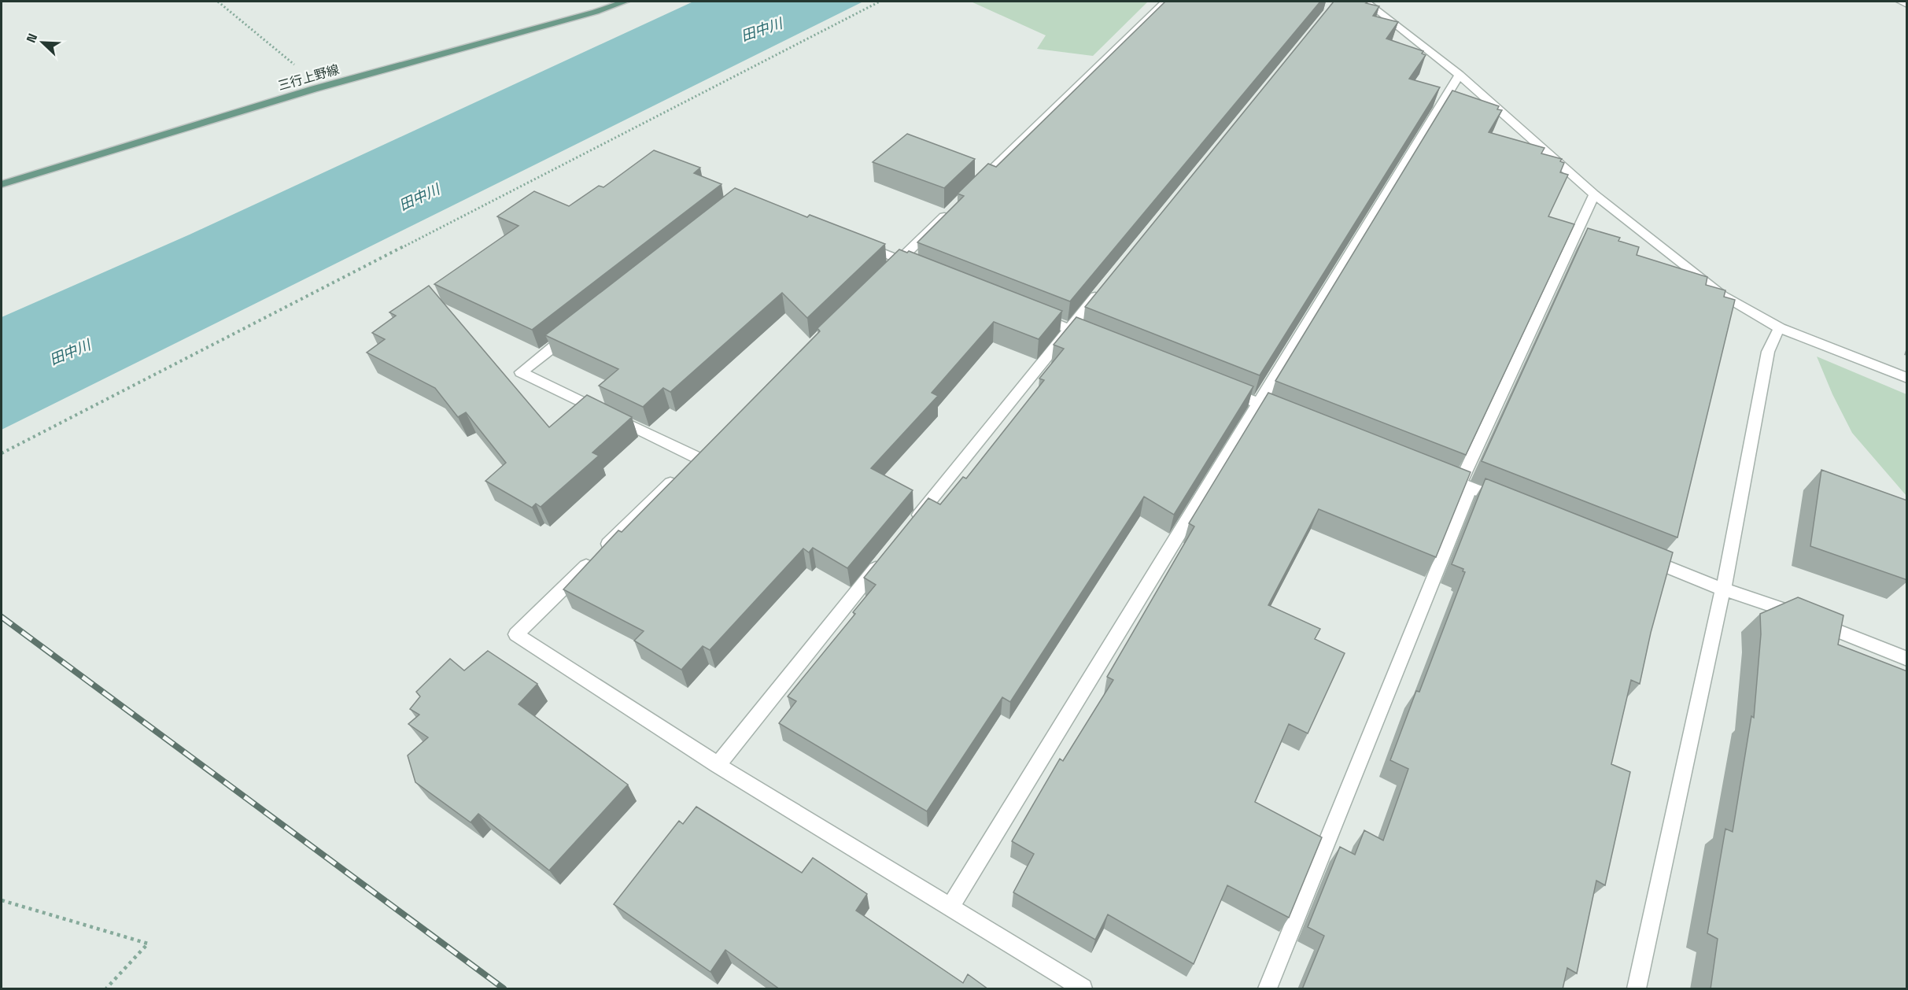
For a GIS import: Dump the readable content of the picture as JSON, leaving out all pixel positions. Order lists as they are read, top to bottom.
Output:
{
  "streets": {
    "main road": ["三行上野線"]
  },
  "water": ["田中川"],
  "north": "top left"
}
